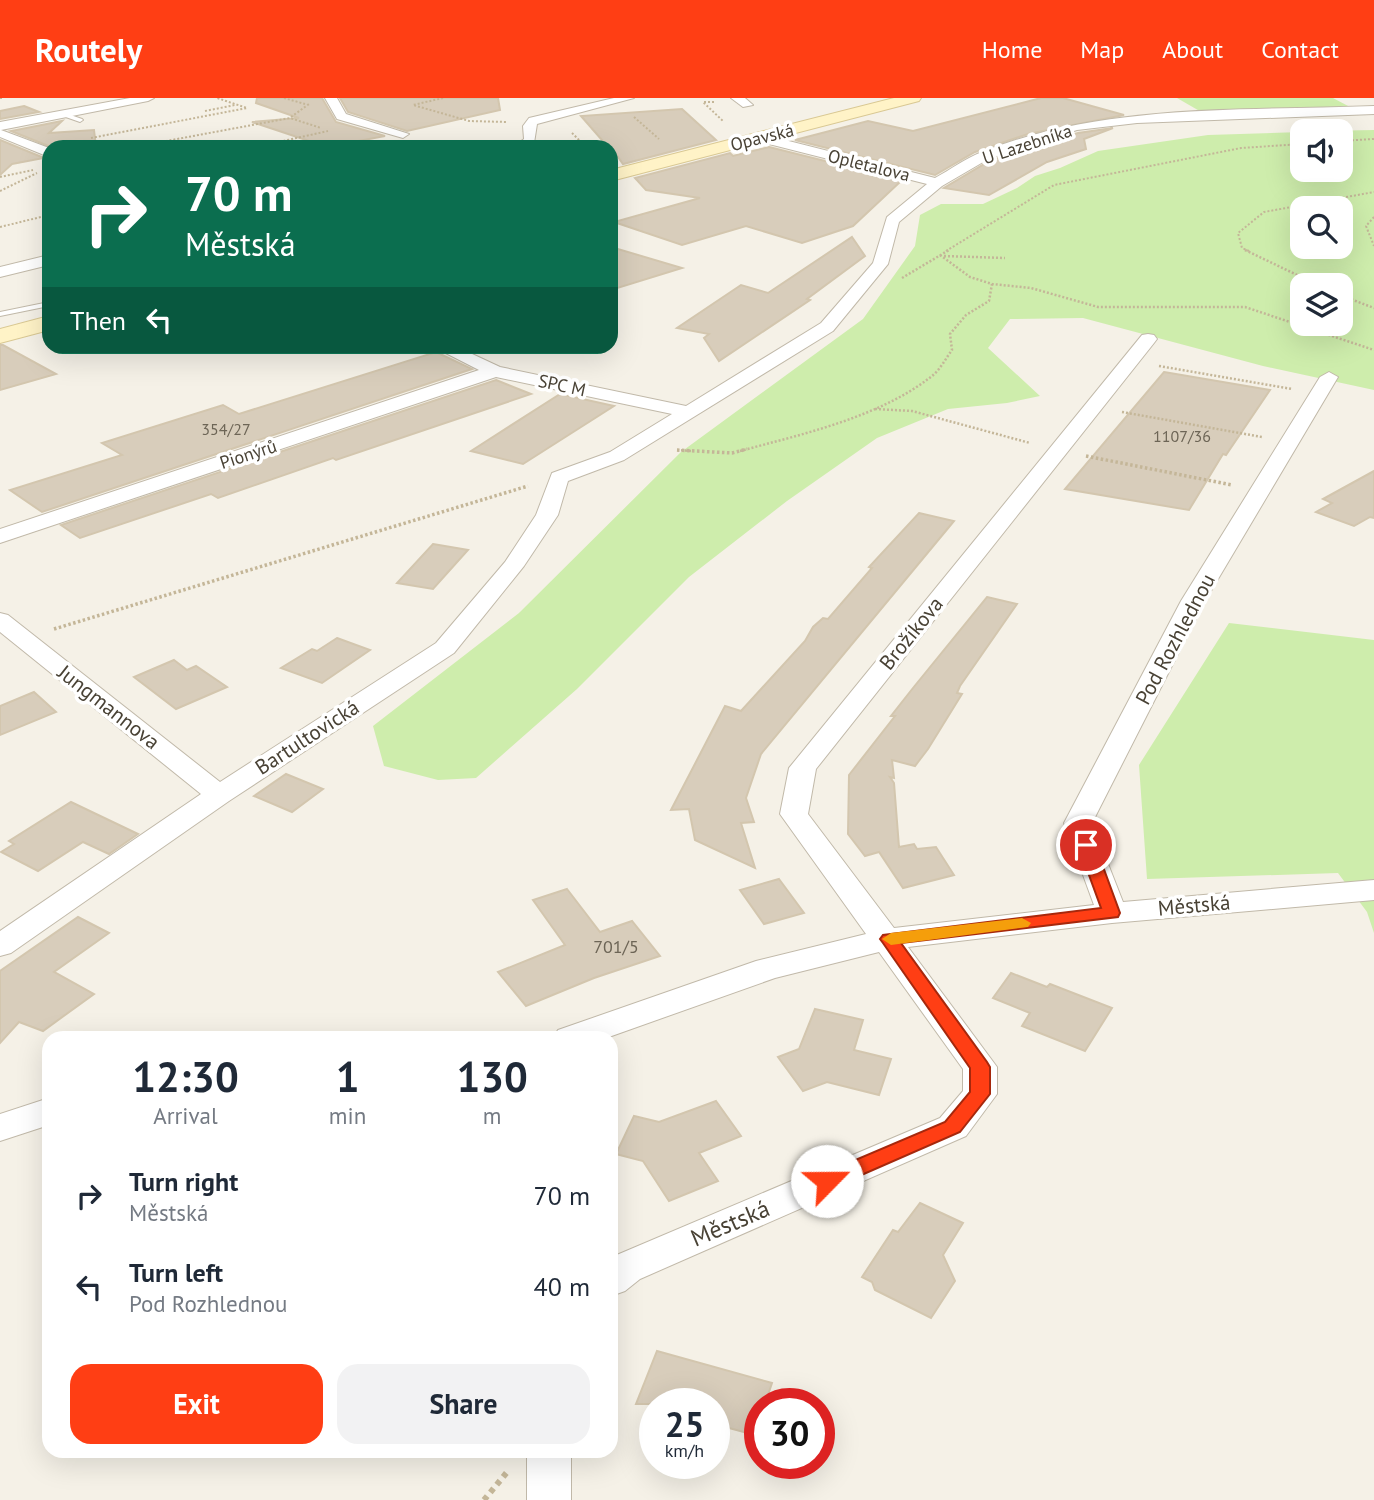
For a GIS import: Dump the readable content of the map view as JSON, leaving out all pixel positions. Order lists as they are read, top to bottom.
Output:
{
  "streets": {
    "main road": ["Opavská"],
    "street": [
      "U Lazebníka",
      "Opletalova",
      "SPC M",
      "Pionýrů",
      "Brožíkova",
      "Pod Rozhlednou",
      "Jungmannova",
      "Bartultovická",
      "Městská"
    ]
  },
  "crossings": [
    ["Opavská", "Opletalova"],
    ["U Lazebníka", "Opletalova"],
    ["U Lazebníka", "SPC M"],
    ["U Lazebníka", "Bartultovická"],
    ["SPC M", "Pionýrů"],
    ["Brožíkova", "Městská"],
    ["Pod Rozhlednou", "Městská"],
    ["Jungmannova", "Bartultovická"]
  ],
  "house_numbers": ["354/27", "1107/36", "701/5"],
  "page": {
    "header": "Routely",
    "nav": [
      "Home",
      "Map",
      "About",
      "Contact"
    ],
    "turn": ["70 m", "Městská"],
    "then": "Then",
    "eta": [
      "12:30",
      "Arrival",
      "1",
      "min",
      "130",
      "m"
    ],
    "list": [
      {
        "name": "Turn right",
        "note": "Městská",
        "value": "70 m"
      },
      {
        "name": "Turn left",
        "note": "Pod Rozhlednou",
        "value": "40 m"
      }
    ],
    "buttons": ["Exit", "Share"],
    "speed": "25 km/h",
    "limit": "30"
  }
}
